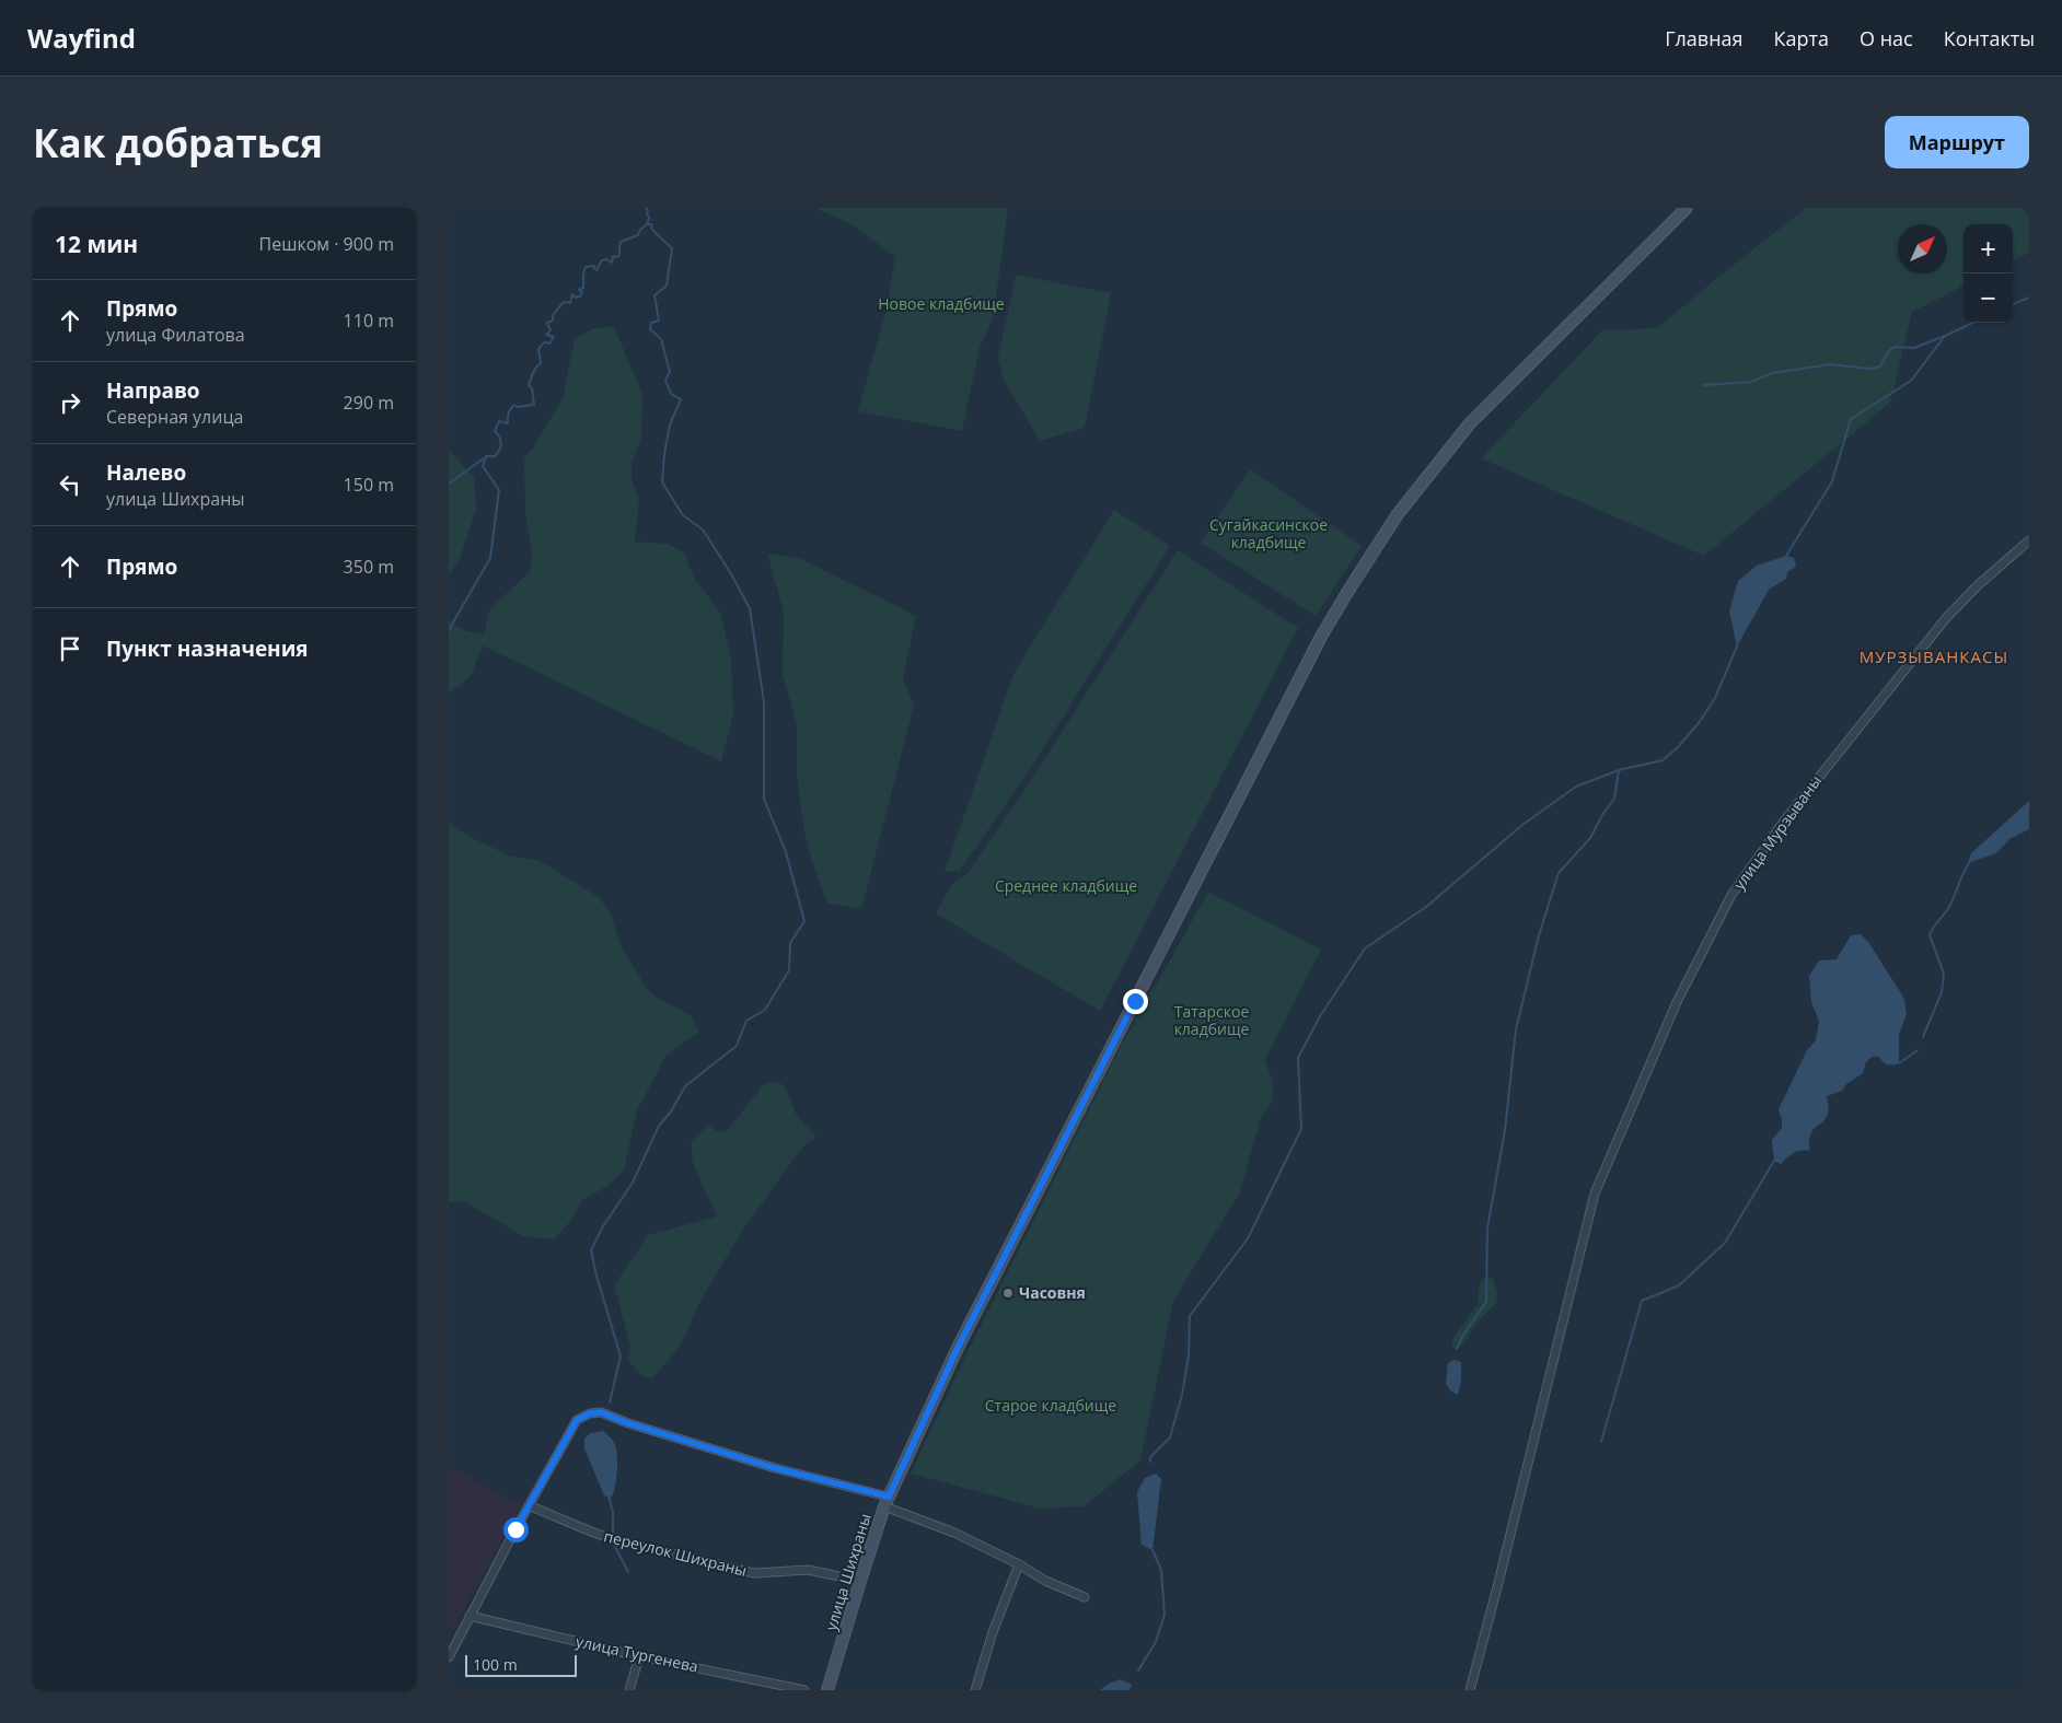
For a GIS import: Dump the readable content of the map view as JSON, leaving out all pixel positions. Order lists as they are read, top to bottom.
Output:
{
  "streets": {
    "street": [
      "улица Мурзываны",
      "переулок Шихраны",
      "улица Шихраны",
      "улица Тургенева"
    ]
  },
  "crossings": [
    ["переулок Шихраны", "улица Шихраны"]
  ],
  "districts": ["МУРЗЫВАНКАСЫ"],
  "parks": [
    "Новое кладбище",
    "Сугайкасинское кладбище",
    "Среднее кладбище",
    "Татарское кладбище",
    "Старое кладбище"
  ],
  "places": ["Часовня"],
  "scale_bar": "100 m",
  "north": "top right",
  "page": {
    "header": "Wayfind",
    "nav": [
      "Главная",
      "Карта",
      "О нас",
      "Контакты"
    ],
    "buttons": "Маршрут",
    "title": "Как добраться",
    "heading": ["12 мин", "Пешком · 900 m"],
    "map_buttons": ["+", "−"],
    "list": [
      ["Прямо", "улица Филатова", "110 m"],
      ["Направо", "Северная улица", "290 m"],
      ["Налево", "улица Шихраны", "150 m"],
      ["Прямо", "350 m"],
      "Пункт назначения"
    ],
    "scale": "100 m"
  }
}
